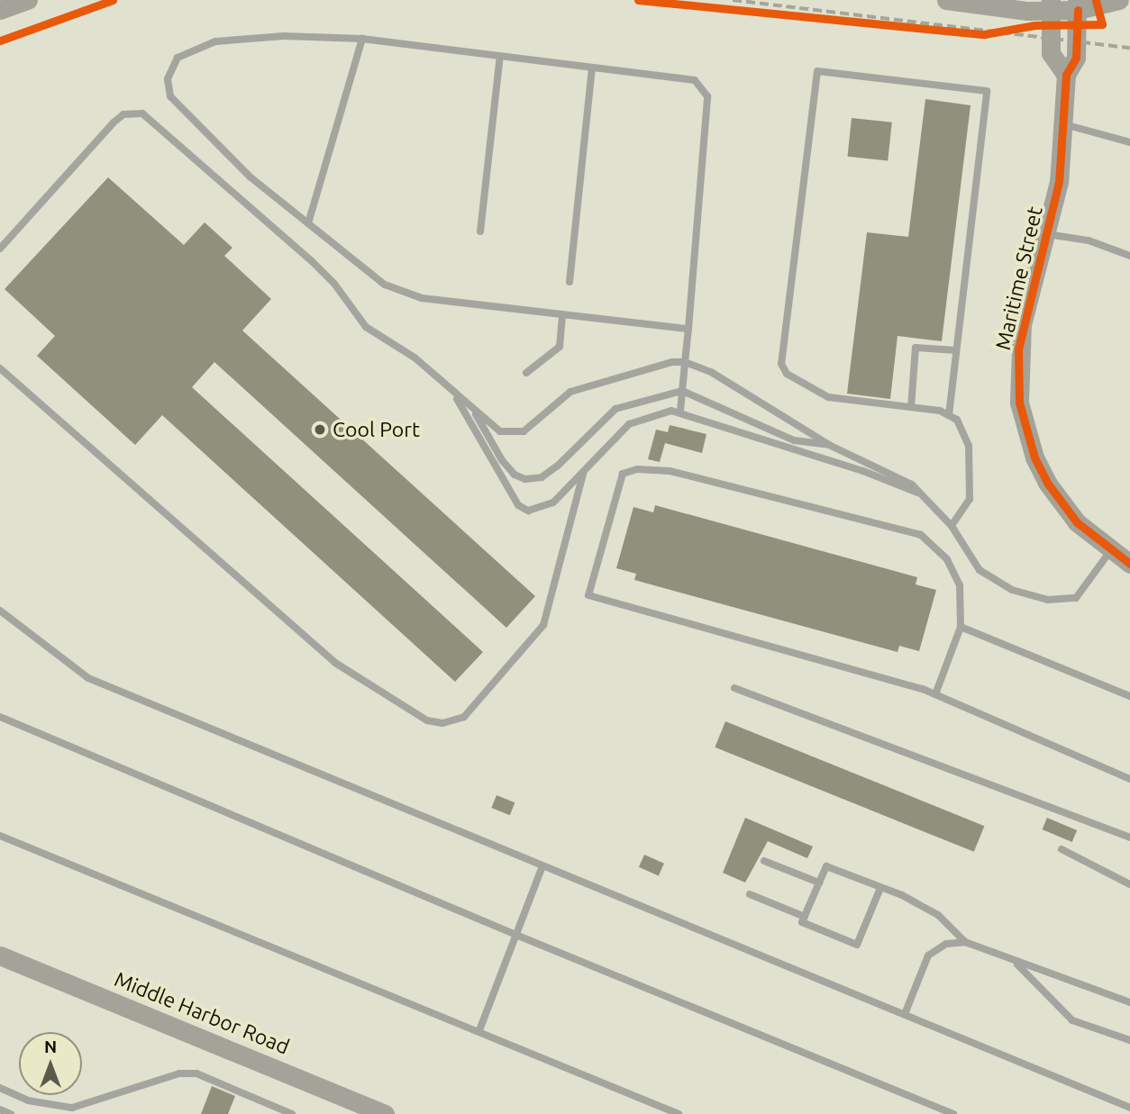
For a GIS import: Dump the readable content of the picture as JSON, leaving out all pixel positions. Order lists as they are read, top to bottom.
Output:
{
  "streets": {
    "street": ["Maritime Street", "Middle Harbor Road"]
  },
  "places": ["Cool Port"],
  "north": "top"
}
